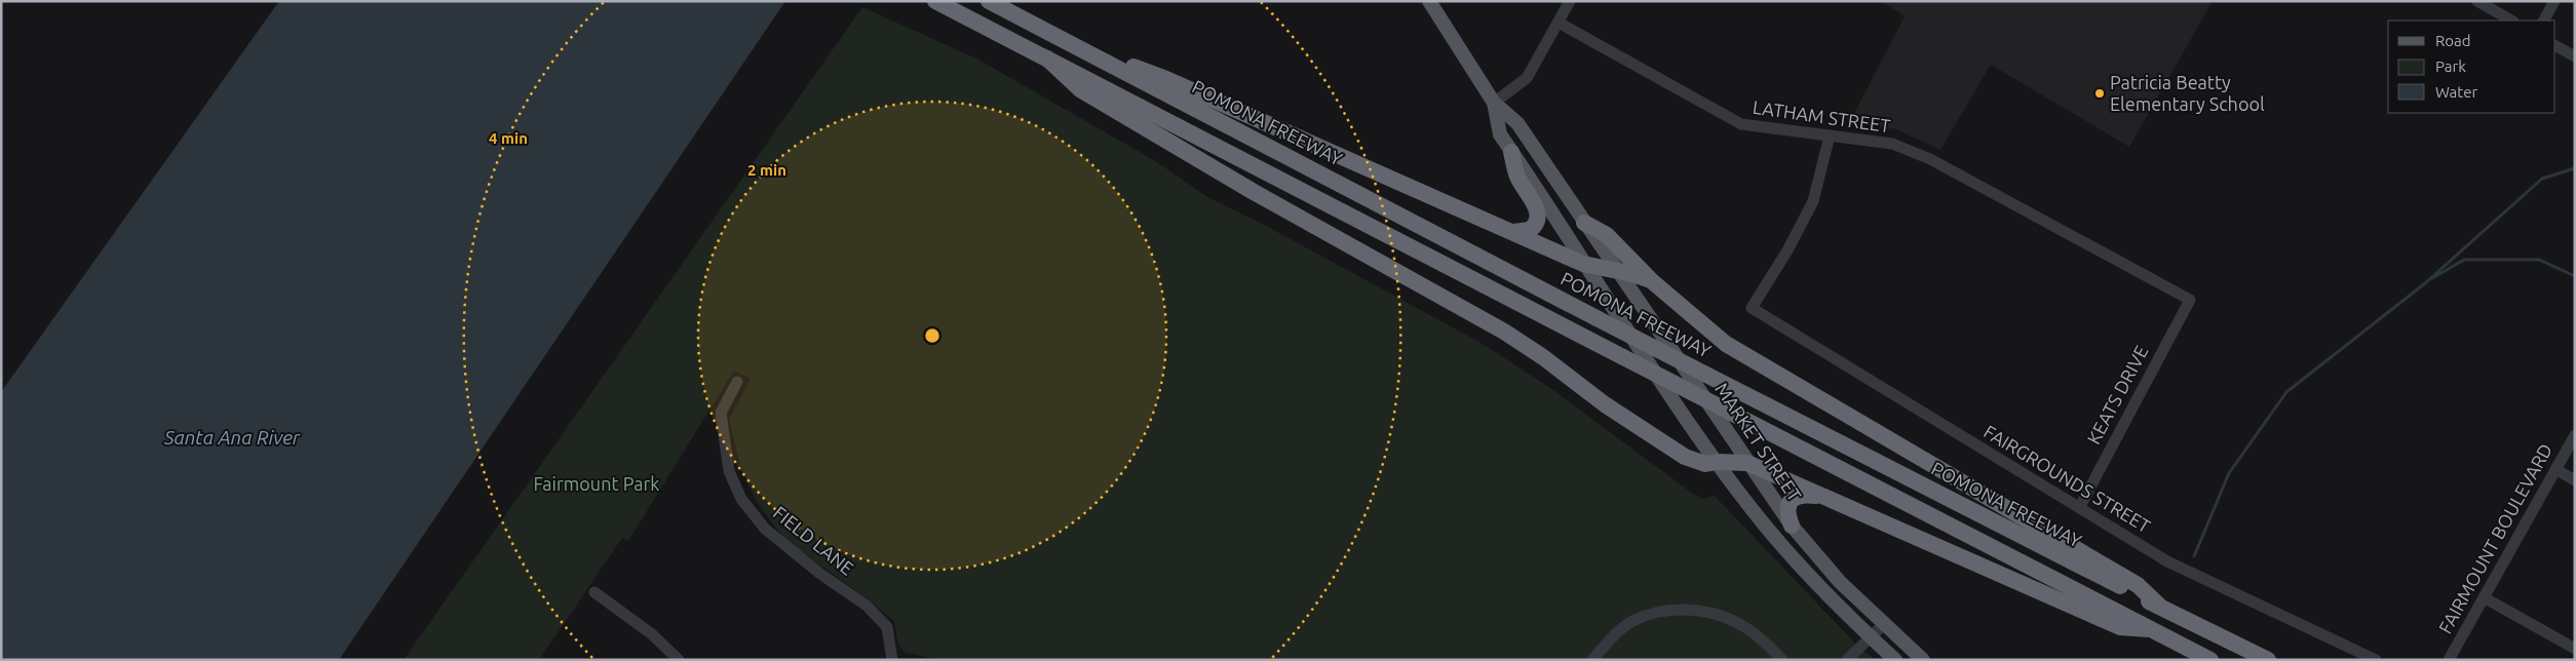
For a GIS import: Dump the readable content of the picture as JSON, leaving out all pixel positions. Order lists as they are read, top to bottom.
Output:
{
  "streets": {
    "highway": ["POMONA FREEWAY"],
    "main road": ["MARKET STREET"],
    "street": [
      "LATHAM STREET",
      "KEATS DRIVE",
      "FAIRGROUNDS STREET",
      "FAIRMOUNT BOULEVARD",
      "FIELD LANE"
    ]
  },
  "crossings": [
    ["LATHAM STREET", "KEATS DRIVE"],
    ["LATHAM STREET", "FAIRGROUNDS STREET"],
    ["KEATS DRIVE", "FAIRGROUNDS STREET"]
  ],
  "water": ["Santa Ana River"],
  "parks": ["Fairmount Park"],
  "places": ["Patricia Beatty Elementary School"],
  "legend": ["Road", "Park", "Water"],
  "rings": ["4 min", "2 min"]
}
